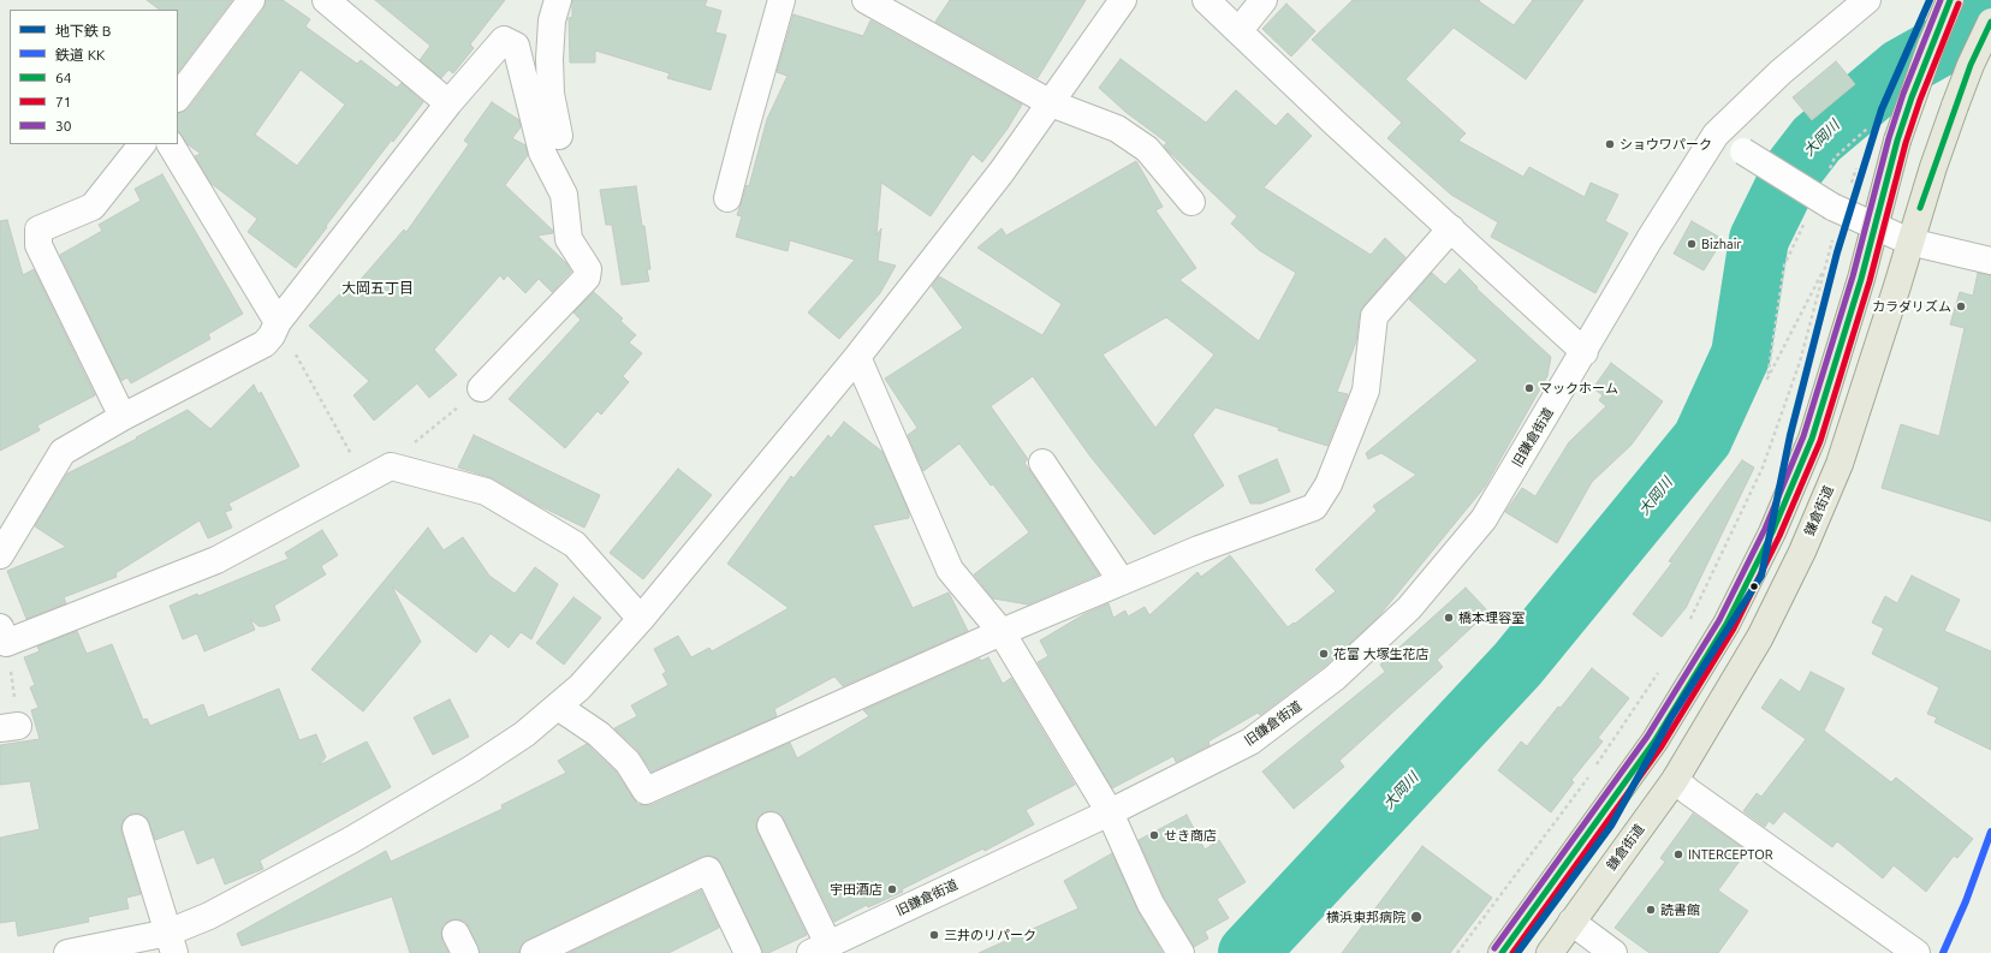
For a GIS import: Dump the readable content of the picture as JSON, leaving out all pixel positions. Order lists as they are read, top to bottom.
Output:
{
  "streets": {
    "main road": ["鎌倉街道"],
    "street": ["旧鎌倉街道"]
  },
  "districts": ["大岡五丁目"],
  "water": ["大岡川"],
  "places": [
    "ショウワパーク",
    "Bizhair",
    "カラダリズム",
    "マックホーム",
    "橋本理容室",
    "花富 大塚生花店",
    "せき商店",
    "INTERCEPTOR",
    "宇田酒店",
    "読書館",
    "横浜東邦病院",
    "三井のリパーク"
  ],
  "lines": [
    "metro line B",
    "transit line 64",
    "transit line 30",
    "transit line 71",
    "rail line KK"
  ],
  "legend": [
    "地下鉄 B",
    "鉄道 KK",
    "64",
    "71",
    "30"
  ]
}
